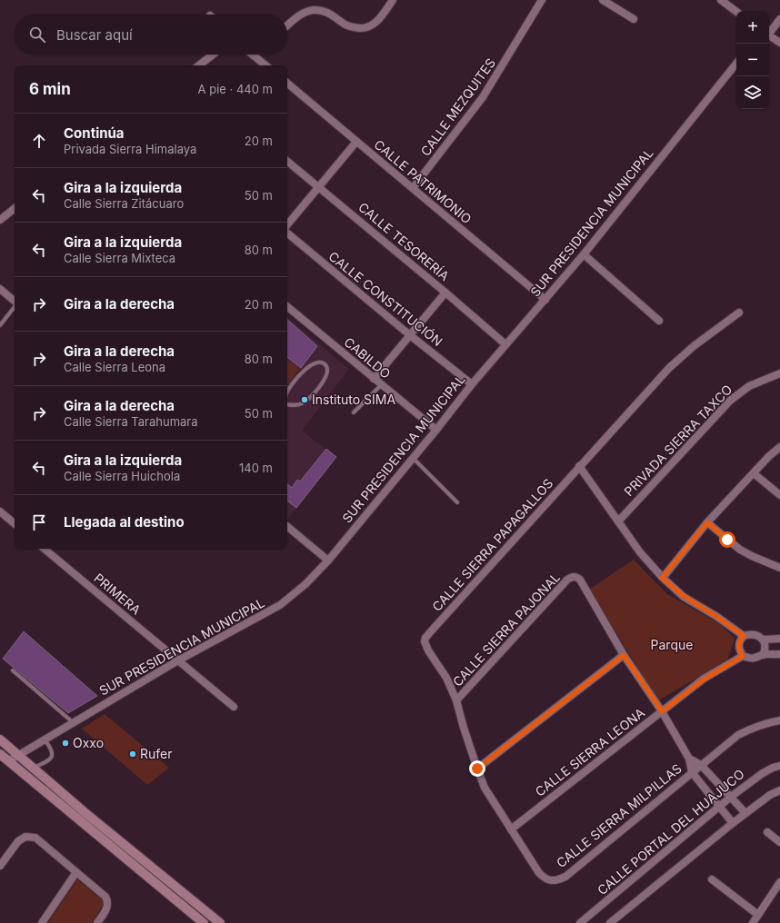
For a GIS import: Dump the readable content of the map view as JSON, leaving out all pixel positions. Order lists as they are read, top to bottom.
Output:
{
  "streets": {
    "street": [
      "CALLE MEZQUITES",
      "CALLE PATRIMONIO",
      "SUR PRESIDENCIA MUNICIPAL",
      "CALLE TESORERÍA",
      "CALLE CONSTITUCIÓN",
      "CABILDO",
      "PRIVADA SIERRA TAXCO",
      "CALLE SIERRA PAPAGALLOS",
      "PRIMERA",
      "CALLE SIERRA PAJONAL",
      "CALLE SIERRA LEONA",
      "CALLE SIERRA MILPILLAS",
      "CALLE PORTAL DEL HUAJUCO"
    ]
  },
  "crossings": [
    ["CALLE MEZQUITES", "CALLE PATRIMONIO"],
    ["CALLE PATRIMONIO", "SUR PRESIDENCIA MUNICIPAL"],
    ["SUR PRESIDENCIA MUNICIPAL", "CALLE TESORERÍA"],
    ["SUR PRESIDENCIA MUNICIPAL", "CALLE CONSTITUCIÓN"],
    ["SUR PRESIDENCIA MUNICIPAL", "CABILDO"],
    ["SUR PRESIDENCIA MUNICIPAL", "PRIMERA"],
    ["CALLE SIERRA PAPAGALLOS", "CALLE SIERRA PAJONAL"],
    ["CALLE SIERRA LEONA", "CALLE SIERRA MILPILLAS"]
  ],
  "parks": ["Parque"],
  "places": ["Instituto SIMA", "Oxxo", "Rufer"],
  "page": {
    "map_buttons": ["+", "−"],
    "search": "Buscar aquí",
    "heading": ["6 min", "A pie · 440 m"],
    "list": [
      ["Continúa", "Privada Sierra Himalaya", "20 m"],
      ["Gira a la izquierda", "Calle Sierra Zitácuaro", "50 m"],
      ["Gira a la izquierda", "Calle Sierra Mixteca", "80 m"],
      ["Gira a la derecha", "20 m"],
      ["Gira a la derecha", "Calle Sierra Leona", "80 m"],
      ["Gira a la derecha", "Calle Sierra Tarahumara", "50 m"],
      ["Gira a la izquierda", "Calle Sierra Huichola", "140 m"],
      "Llegada al destino"
    ]
  }
}
